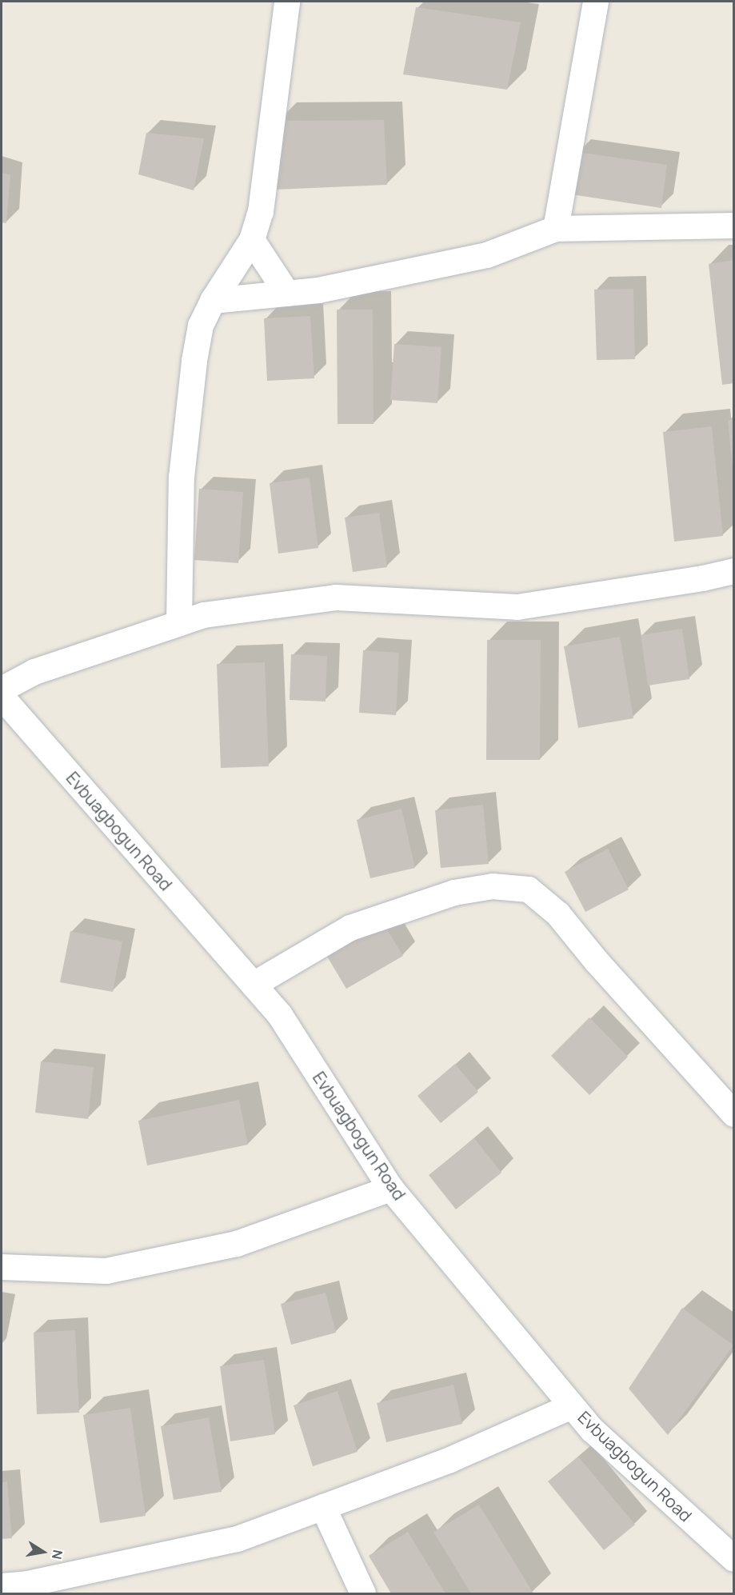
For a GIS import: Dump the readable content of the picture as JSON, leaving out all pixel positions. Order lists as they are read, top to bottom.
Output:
{
  "streets": {
    "street": ["Evbuagbogun Road"]
  },
  "north": "right"
}
